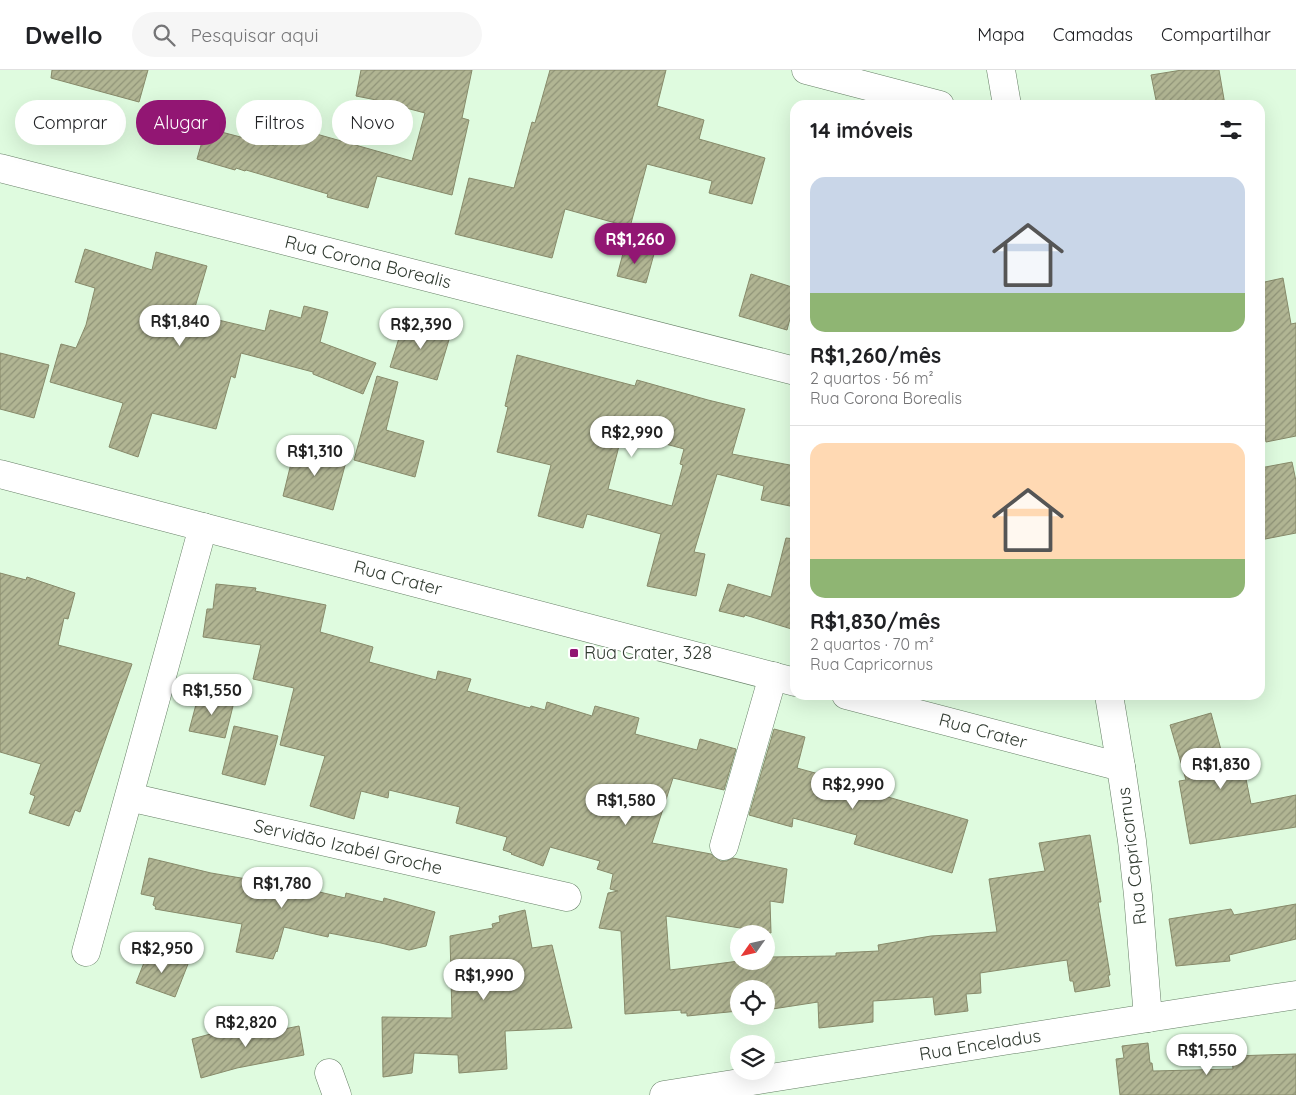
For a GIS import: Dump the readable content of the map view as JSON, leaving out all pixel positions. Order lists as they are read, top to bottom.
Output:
{
  "streets": {
    "street": [
      "Rua Corona Borealis",
      "Rua Crater",
      "Servidão Izabél Groche",
      "Rua Capricornus",
      "Rua Enceladus"
    ]
  },
  "crossings": [
    ["Rua Crater", "Rua Capricornus"],
    ["Rua Capricornus", "Rua Enceladus"]
  ],
  "places": {
    "transit": ["Rua Crater, 328"]
  },
  "north": "bottom left",
  "page": {
    "header": "Dwello",
    "search": "Pesquisar aqui",
    "nav": ["Mapa", "Camadas", "Compartilhar"],
    "chip": [
      "Comprar",
      "Alugar",
      "Filtros",
      "Novo"
    ],
    "heading": "14 imóveis",
    "list": [
      {
        "name": "R$1,260/mês",
        "note": "2 quartos · 56 m² · Rua Corona Borealis"
      },
      {
        "name": "R$1,830/mês",
        "note": "2 quartos · 70 m² · Rua Capricornus"
      }
    ],
    "price": [
      "R$1,260",
      "R$1,840",
      "R$2,390",
      "R$2,990",
      "R$1,310",
      "R$1,550",
      "R$1,830",
      "R$2,990",
      "R$1,580",
      "R$1,780",
      "R$2,950",
      "R$1,990",
      "R$2,820",
      "R$1,550"
    ]
  }
}
